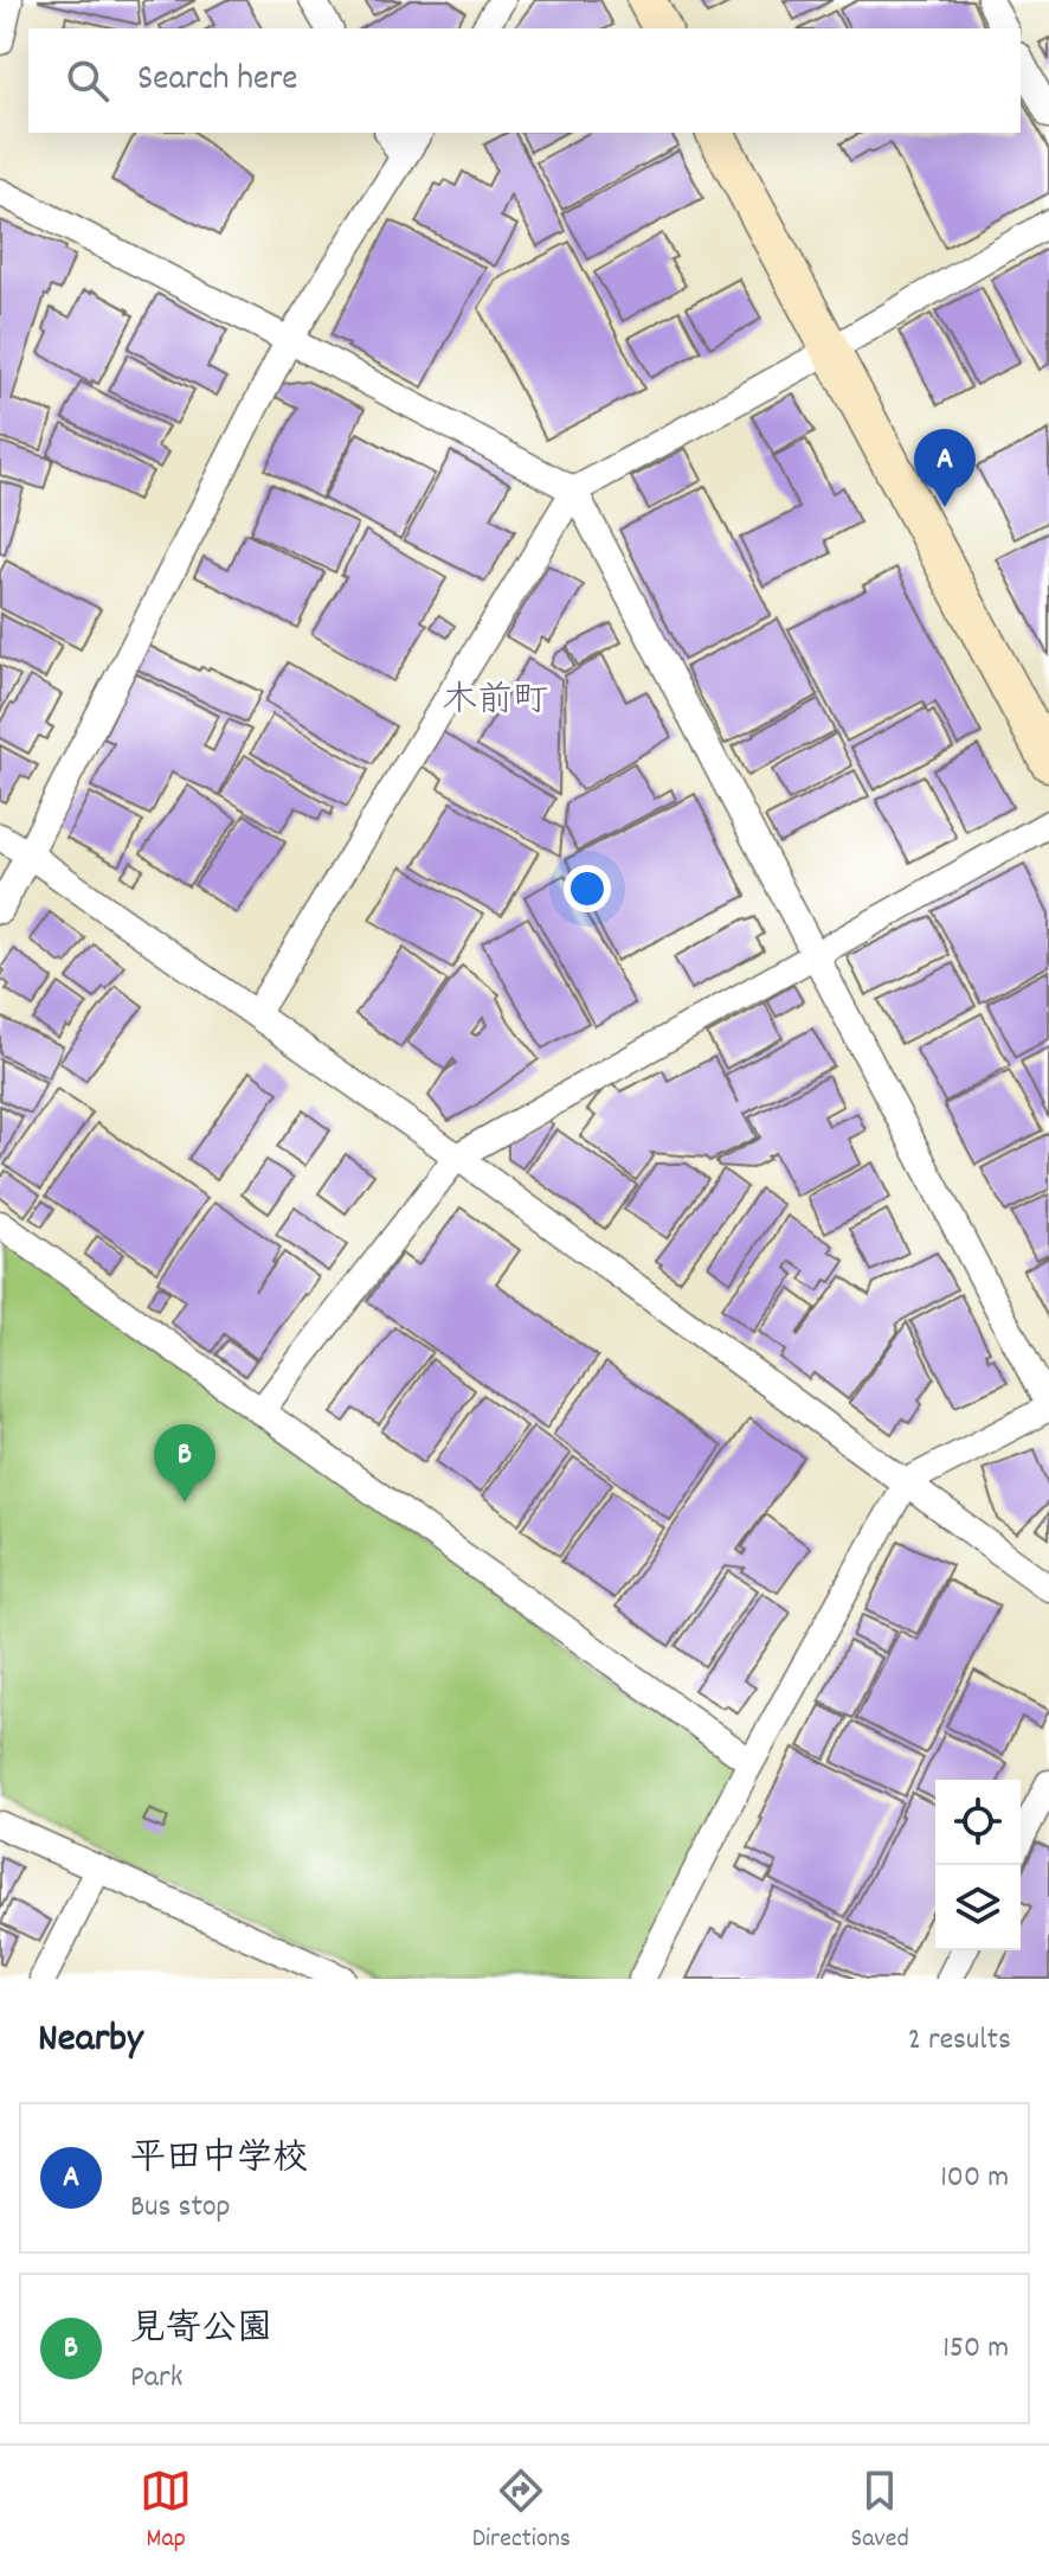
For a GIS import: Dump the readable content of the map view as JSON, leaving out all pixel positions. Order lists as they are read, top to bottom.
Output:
{
  "districts": ["木前町"],
  "page": {
    "search": "Search here",
    "pins": ["A", "B"],
    "heading": ["Nearby", "2 results"],
    "list": [
      {
        "mark": "A",
        "name": "平田中学校",
        "note": "Bus stop",
        "value": "100 m"
      },
      {
        "mark": "B",
        "name": "見寄公園",
        "note": "Park",
        "value": "150 m"
      }
    ],
    "nav": ["Map", "Directions", "Saved"]
  }
}
